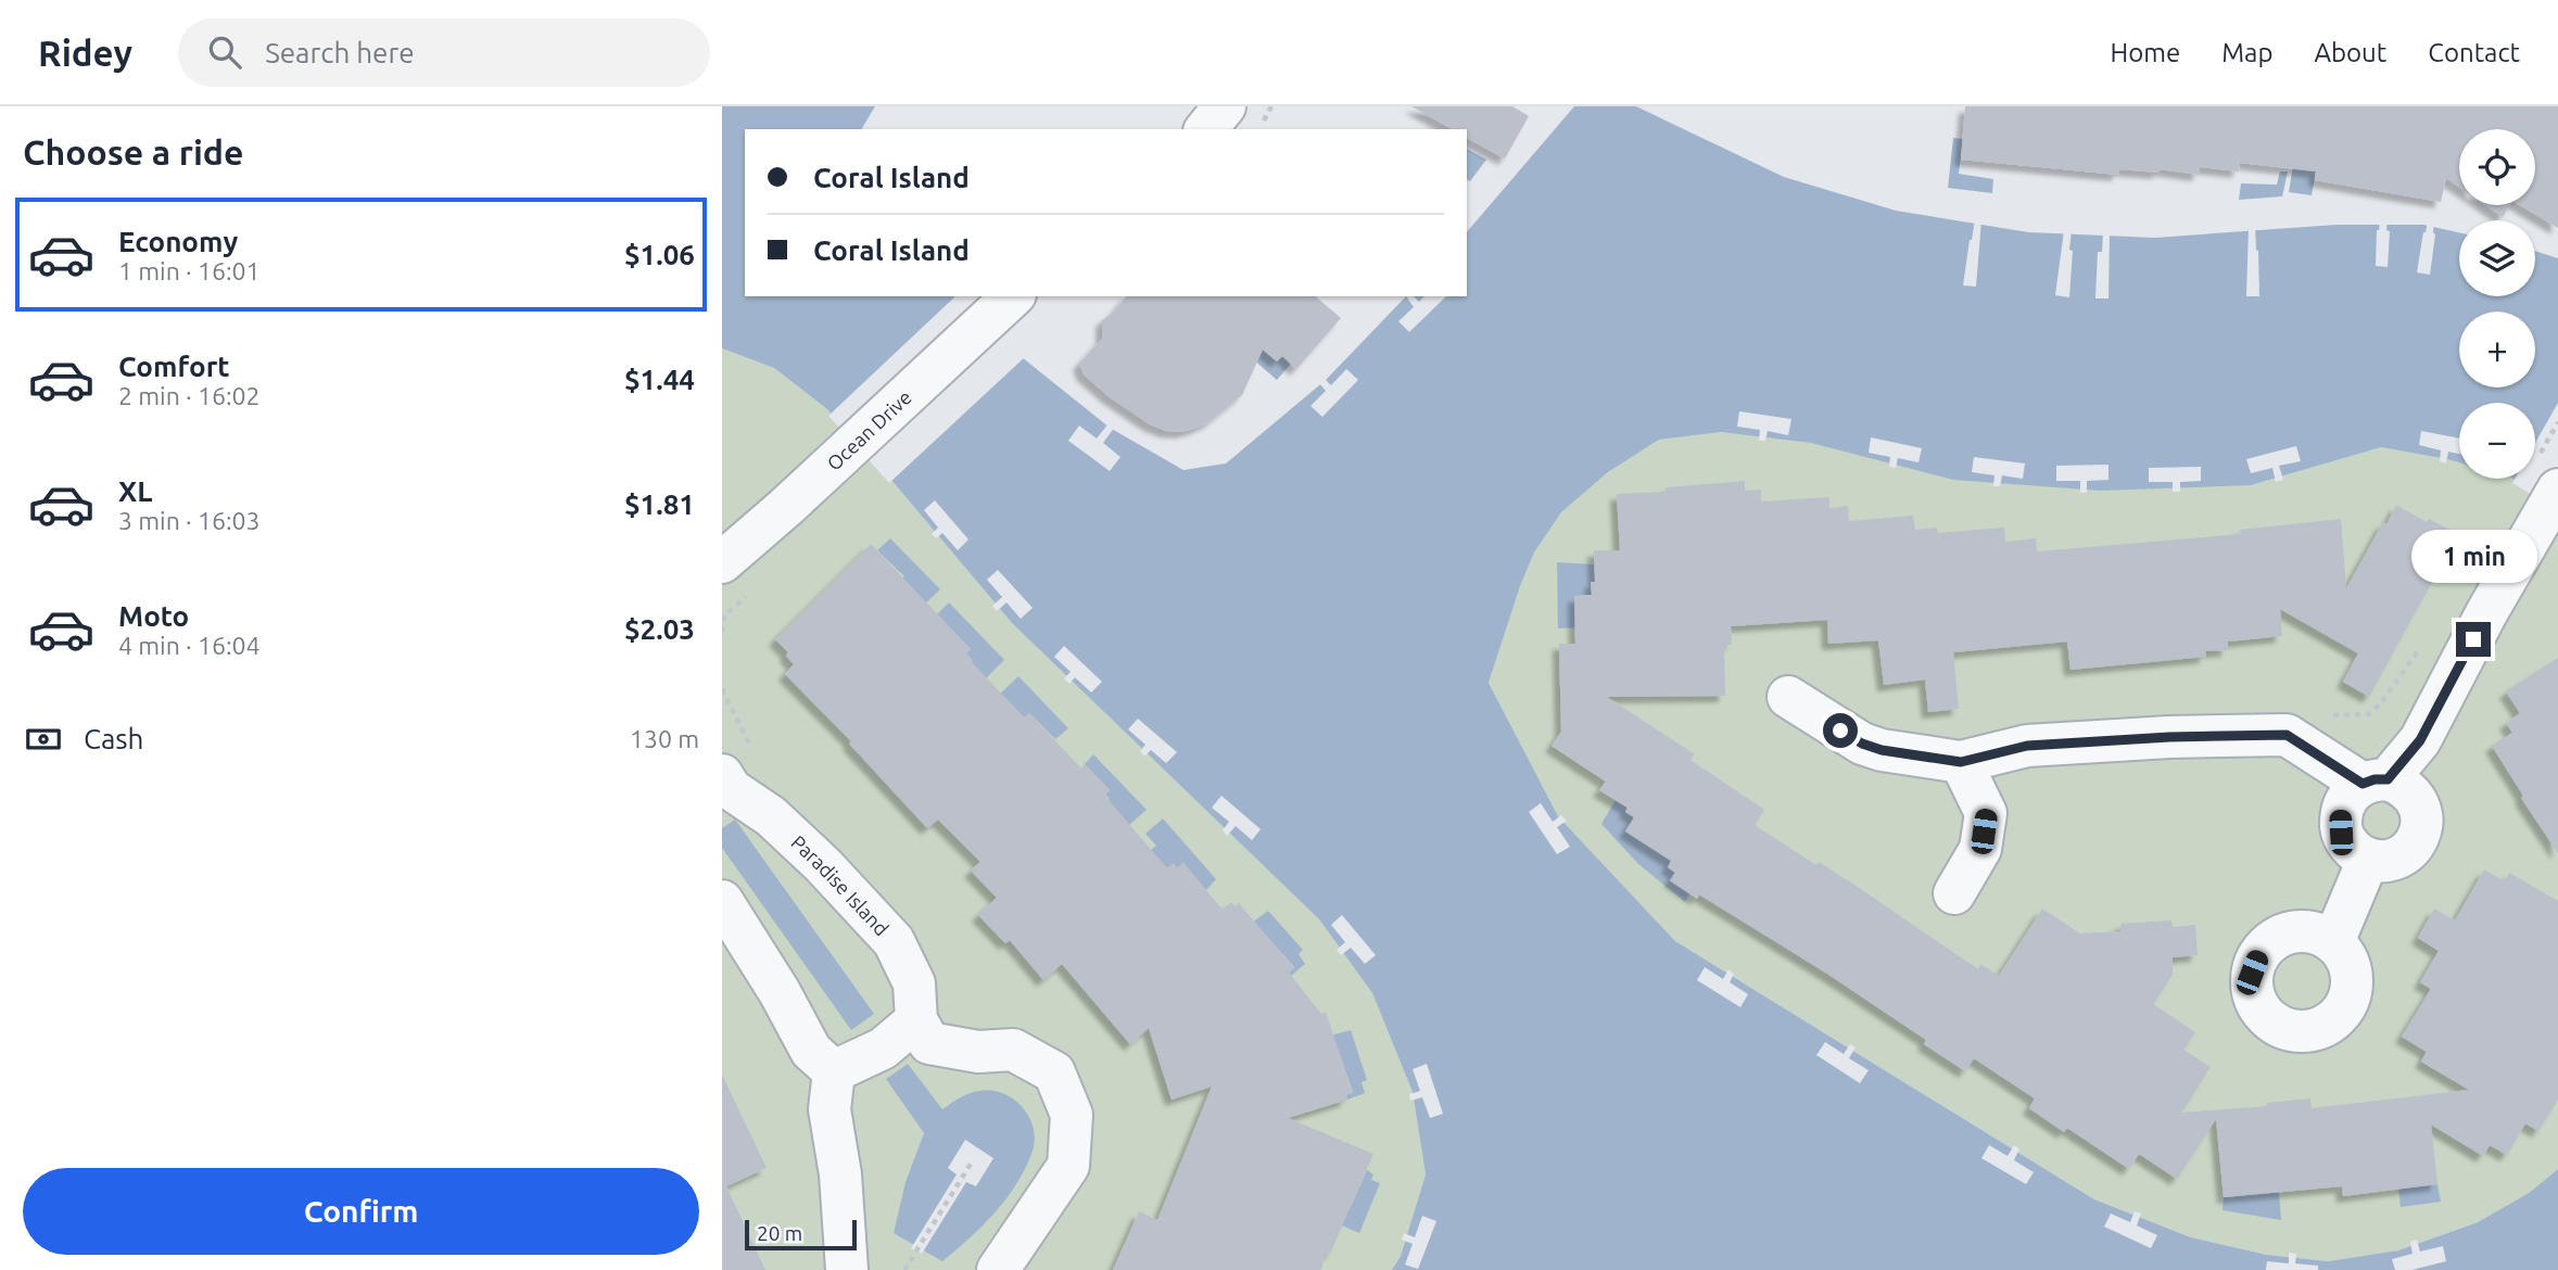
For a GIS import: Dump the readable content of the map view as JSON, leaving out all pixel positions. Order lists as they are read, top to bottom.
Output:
{
  "streets": {
    "street": ["Ocean Drive", "Paradise Island"]
  },
  "scale_bar": "20 m",
  "page": {
    "header": "Ridey",
    "search": "Search here",
    "nav": [
      "Home",
      "Map",
      "About",
      "Contact"
    ],
    "heading": "Choose a ride",
    "map_buttons": ["+", "−"],
    "banner": ["Coral Island", "Coral Island"],
    "list": [
      {
        "name": "Economy",
        "note": "1 min · 16:01",
        "value": "$1.06"
      },
      {
        "name": "Comfort",
        "note": "2 min · 16:02",
        "value": "$1.44"
      },
      {
        "name": "XL",
        "note": "3 min · 16:03",
        "value": "$1.81"
      },
      {
        "name": "Moto",
        "note": "4 min · 16:04",
        "value": "$2.03"
      }
    ],
    "bubble": "1 min",
    "pay": ["Cash", "130 m"],
    "buttons": "Confirm",
    "scale": "20 m"
  }
}
